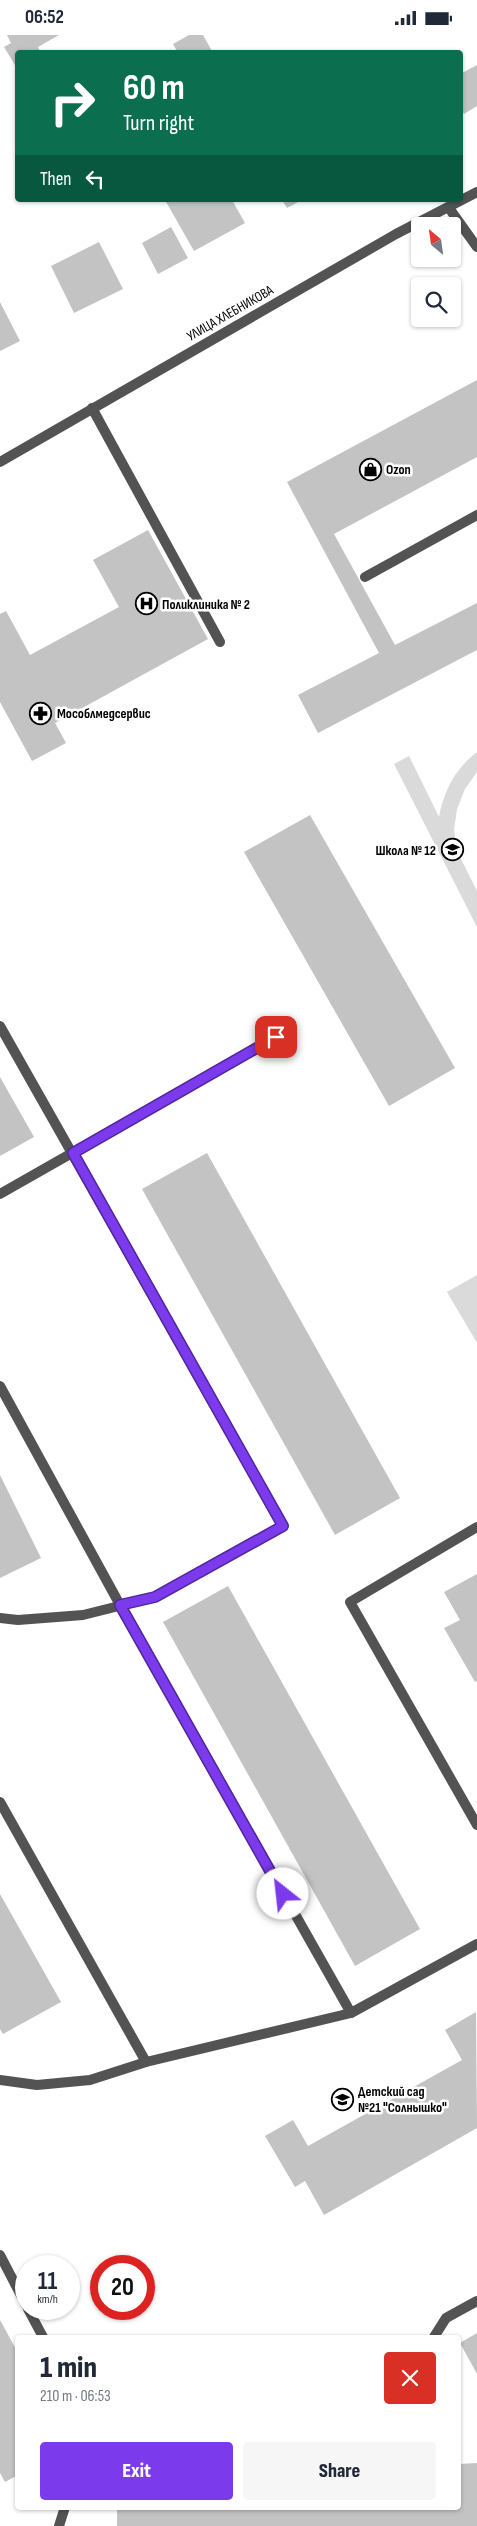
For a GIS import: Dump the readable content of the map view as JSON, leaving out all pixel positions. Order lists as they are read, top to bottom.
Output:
{
  "streets": {
    "street": ["УЛИЦА ХЛЕБНИКОВА"]
  },
  "places": {
    "shop": ["Ozon"],
    "hospital": ["Поликлиника № 2"],
    "pharmacy": ["Мособлмедсервис"],
    "school or university": ["Школа № 12", "Детский сад №21 \"Солнышко\""]
  },
  "north": "top left",
  "page": {
    "status": "06:52",
    "turn": ["60 m", "Turn right"],
    "then": "Then",
    "speed": "11 km/h",
    "limit": "20",
    "heading": ["1 min", "210 m · 06:53"],
    "buttons": ["Exit", "Share"]
  }
}
